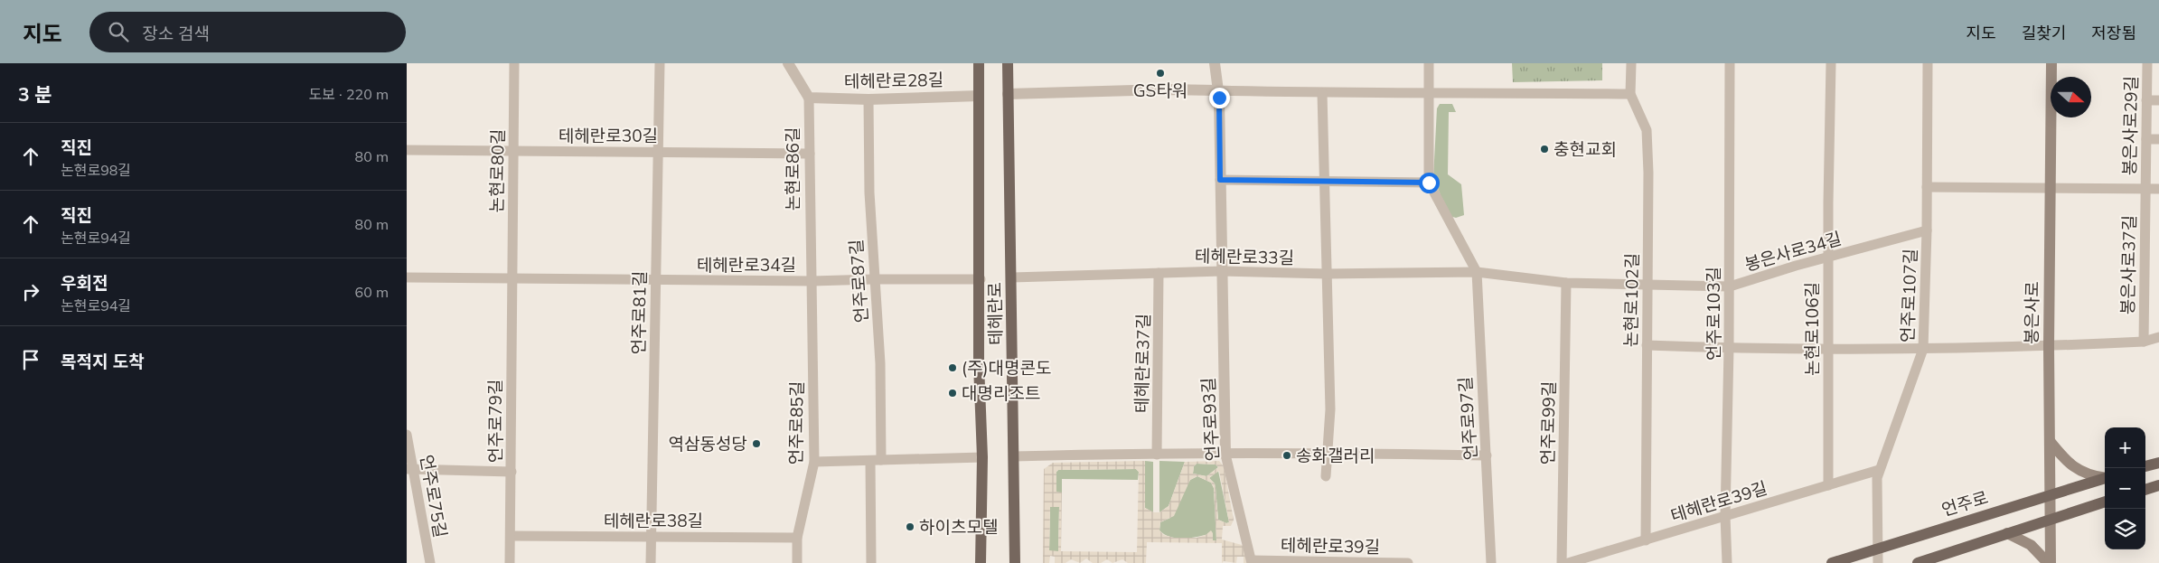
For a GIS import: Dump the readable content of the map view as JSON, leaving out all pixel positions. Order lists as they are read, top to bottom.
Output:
{
  "streets": {
    "main road": ["봉은사로", "테헤란로", "언주로"],
    "street": [
      "테헤란로28길",
      "봉은사로29길",
      "테헤란로30길",
      "논현로86길",
      "논현로80길",
      "봉은사로34길",
      "테헤란로33길",
      "테헤란로34길",
      "봉은사로37길",
      "언주로87길",
      "언주로107길",
      "논현로102길",
      "언주로81길",
      "언주로103길",
      "논현로106길",
      "테헤란로37길",
      "언주로97길",
      "언주로93길",
      "언주로79길",
      "언주로85길",
      "언주로99길",
      "언주로75길",
      "테헤란로39길",
      "테헤란로38길"
    ]
  },
  "crossings": [
    ["테헤란로28길", "논현로86길"],
    ["테헤란로28길", "언주로87길"],
    ["테헤란로28길", "테헤란로"],
    ["봉은사로29길", "봉은사로37길"],
    ["테헤란로30길", "논현로86길"],
    ["테헤란로30길", "논현로80길"],
    ["테헤란로30길", "언주로81길"],
    ["논현로86길", "테헤란로34길"],
    ["논현로86길", "언주로85길"],
    ["논현로80길", "테헤란로34길"],
    ["논현로80길", "언주로79길"],
    ["봉은사로34길", "테헤란로33길"],
    ["봉은사로34길", "언주로107길"],
    ["봉은사로34길", "논현로102길"],
    ["봉은사로34길", "언주로103길"],
    ["봉은사로34길", "논현로106길"],
    ["봉은사로34길", "언주로97길"],
    ["봉은사로34길", "언주로99길"],
    ["테헤란로33길", "테헤란로"],
    ["테헤란로33길", "테헤란로37길"],
    ["테헤란로33길", "언주로97길"],
    ["테헤란로33길", "언주로93길"],
    ["테헤란로34길", "언주로87길"],
    ["테헤란로34길", "언주로81길"],
    ["테헤란로34길", "테헤란로"],
    ["테헤란로34길", "언주로79길"],
    ["테헤란로34길", "언주로85길"],
    ["언주로107길", "테헤란로39길"],
    ["언주로107길", "언주로"],
    ["논현로102길", "테헤란로39길"],
    ["언주로81길", "테헤란로38길"],
    ["봉은사로", "언주로"],
    ["언주로103길", "테헤란로39길"],
    ["논현로106길", "테헤란로39길"],
    ["언주로93길", "테헤란로39길"],
    ["언주로79길", "테헤란로38길"],
    ["언주로85길", "테헤란로38길"]
  ],
  "places": [
    "GS타워",
    "충현교회",
    "(주)대명콘도",
    "대명리조트",
    "역삼동성당",
    "송화갤러리",
    "하이츠모텔"
  ],
  "north": "right",
  "page": {
    "header": "지도",
    "search": "장소 검색",
    "nav": ["지도", "길찾기", "저장됨"],
    "heading": ["3 분", "도보 · 220 m"],
    "list": [
      ["직진", "논현로98길", "80 m"],
      ["직진", "논현로94길", "80 m"],
      ["우회전", "논현로94길", "60 m"],
      "목적지 도착"
    ],
    "map_buttons": ["+", "−"]
  }
}
